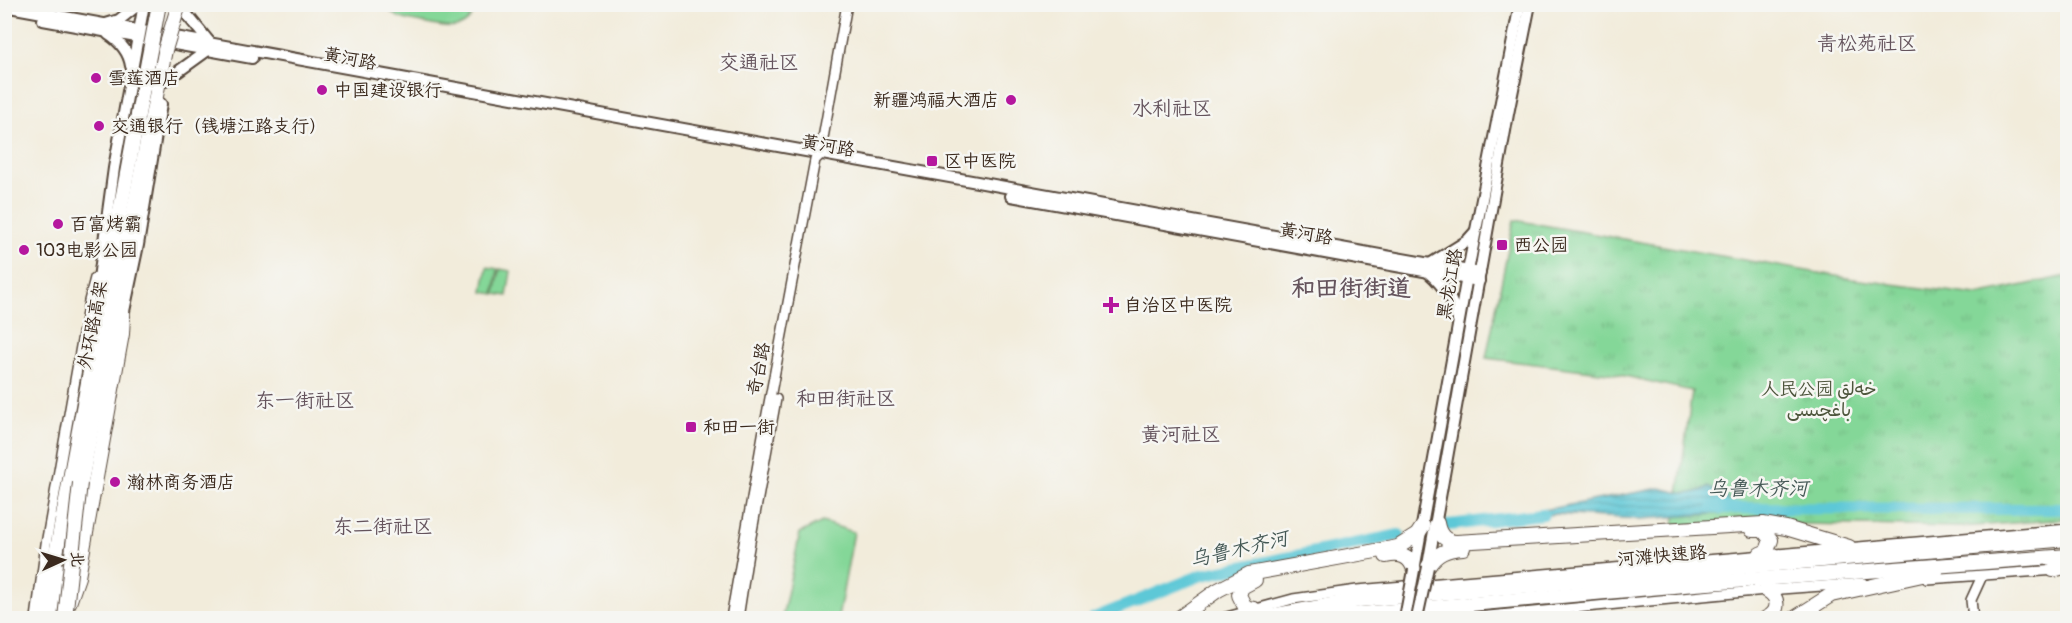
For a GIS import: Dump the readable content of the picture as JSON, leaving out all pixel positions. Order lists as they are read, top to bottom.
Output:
{
  "streets": {
    "highway": ["外环路高架", "河滩快速路"],
    "main road": ["黄河路", "黑龙江路"],
    "street": ["奇台路"]
  },
  "crossings": [
    ["黄河路", "黑龙江路"],
    ["黄河路", "外环路高架"],
    ["黄河路", "奇台路"]
  ],
  "districts": [
    "青松苑社区",
    "交通社区",
    "水利社区",
    "和田街街道",
    "和田街社区",
    "东一街社区",
    "黄河社区",
    "东二街社区"
  ],
  "water": ["乌鲁木齐河"],
  "parks": ["人民公园 خەلق باغچىسى"],
  "places": {
    "other": [
      "雪莲酒店",
      "中国建设银行",
      "新疆鸿福大酒店",
      "交通银行（钱塘江路支行）",
      "百富烤霸",
      "103电影公园",
      "瀚林商务酒店"
    ],
    "transit": ["区中医院", "西公园", "和田一街"],
    "health": ["自治区中医院"]
  },
  "north": "right"
}
